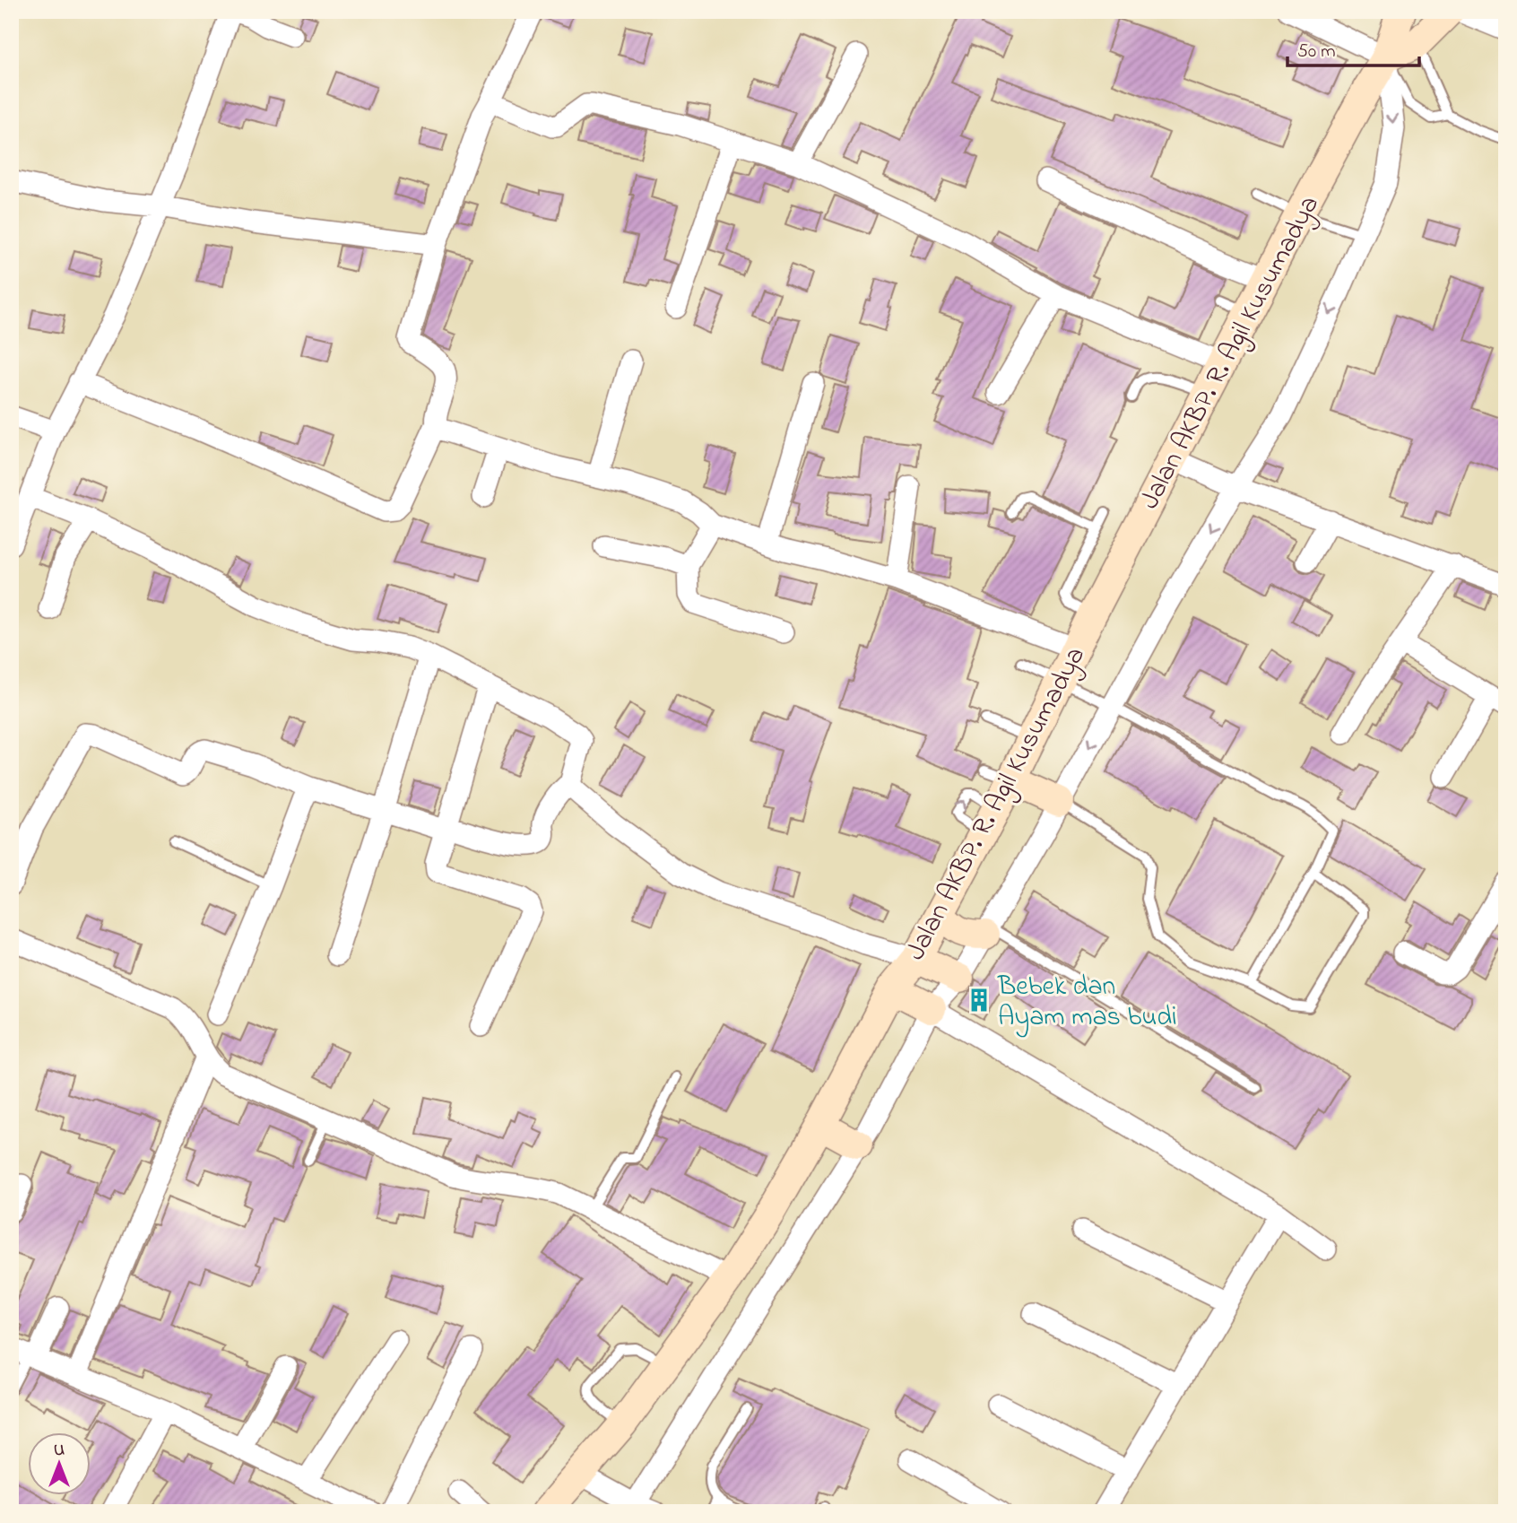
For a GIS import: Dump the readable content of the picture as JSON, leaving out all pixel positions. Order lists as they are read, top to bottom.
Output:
{
  "streets": {
    "main road": ["Jalan AKBP. R. Agil Kusumadya"]
  },
  "places": {
    "building": ["Bebek dan Ayam mas budi"]
  },
  "scale_bar": "50 m",
  "north": "top"
}
